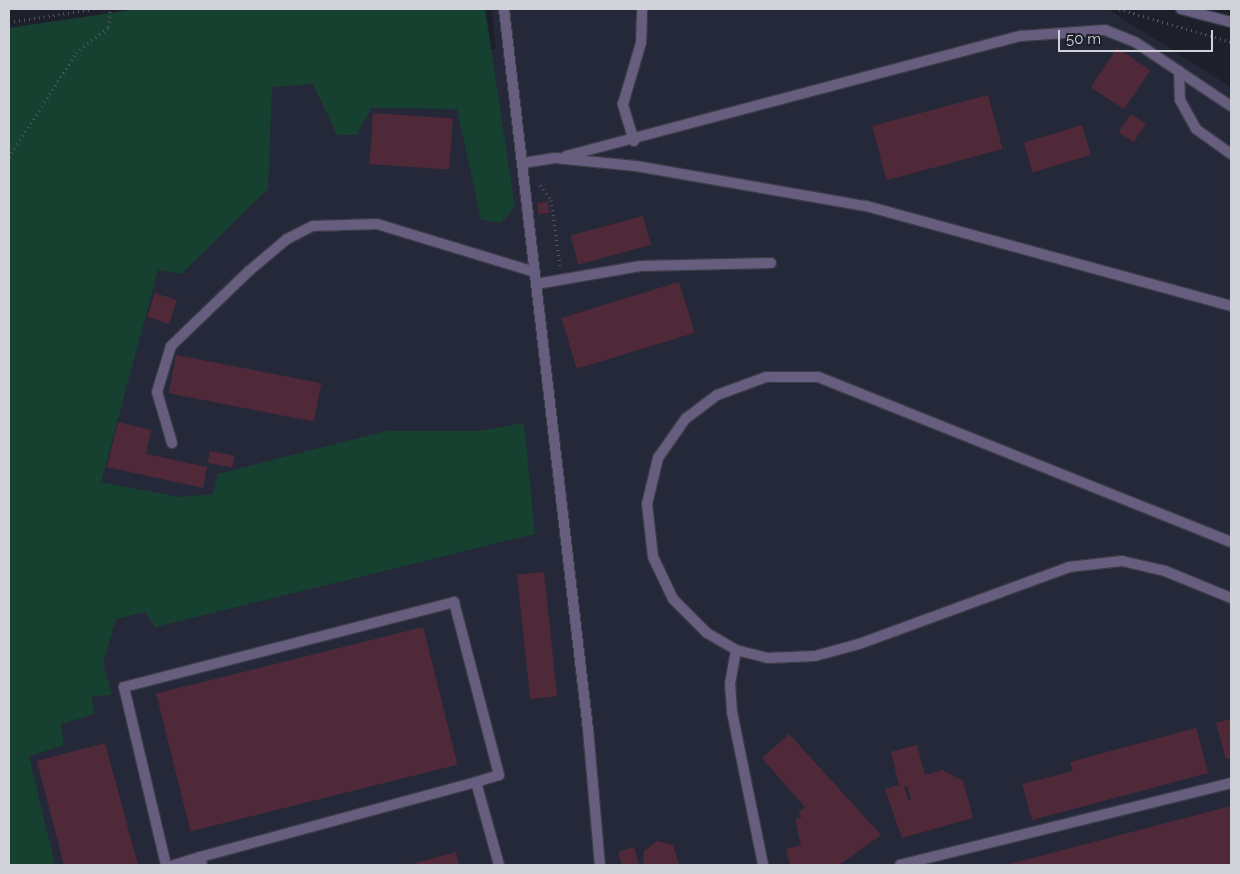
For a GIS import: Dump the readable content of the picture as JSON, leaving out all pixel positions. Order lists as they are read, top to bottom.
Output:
{
  "scale_bar": "50 m"
}
